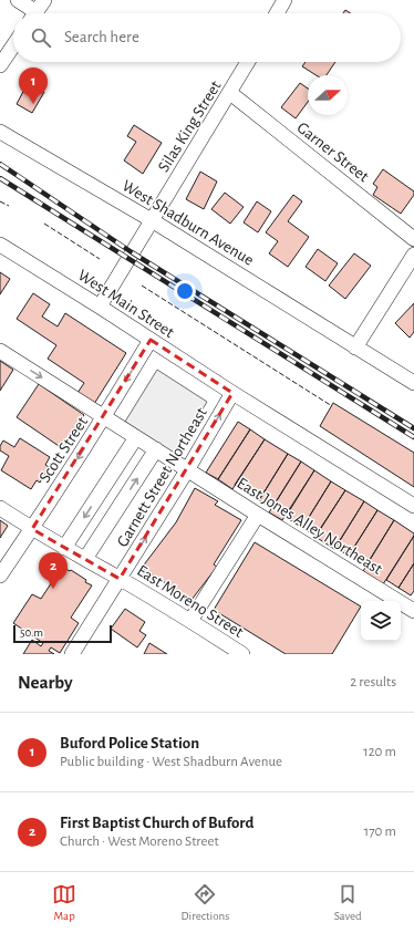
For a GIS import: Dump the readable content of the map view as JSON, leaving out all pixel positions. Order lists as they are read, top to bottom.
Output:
{
  "streets": {
    "street": [
      "Silas King Street",
      "Garner Street",
      "West Shadburn Avenue",
      "West Main Street",
      "Scott Street",
      "Garnett Street Northeast",
      "East Jones Alley Northeast",
      "East Moreno Street"
    ]
  },
  "crossings": [
    ["Silas King Street", "Garner Street"],
    ["Silas King Street", "West Shadburn Avenue"],
    ["Silas King Street", "West Main Street"],
    ["West Main Street", "Scott Street"],
    ["West Main Street", "Garnett Street Northeast"],
    ["Scott Street", "East Jones Alley Northeast"],
    ["Scott Street", "East Moreno Street"],
    ["Garnett Street Northeast", "East Jones Alley Northeast"],
    ["Garnett Street Northeast", "East Moreno Street"]
  ],
  "scale_bar": "50 m",
  "north": "right",
  "page": {
    "search": "Search here",
    "pins": ["1", "2"],
    "scale": "50 m",
    "heading": ["Nearby", "2 results"],
    "list": [
      {
        "mark": "1",
        "name": "Buford Police Station",
        "note": "Public building · West Shadburn Avenue",
        "value": "120 m"
      },
      {
        "mark": "2",
        "name": "First Baptist Church of Buford",
        "note": "Church · West Moreno Street",
        "value": "170 m"
      }
    ],
    "nav": ["Map", "Directions", "Saved"]
  }
}
